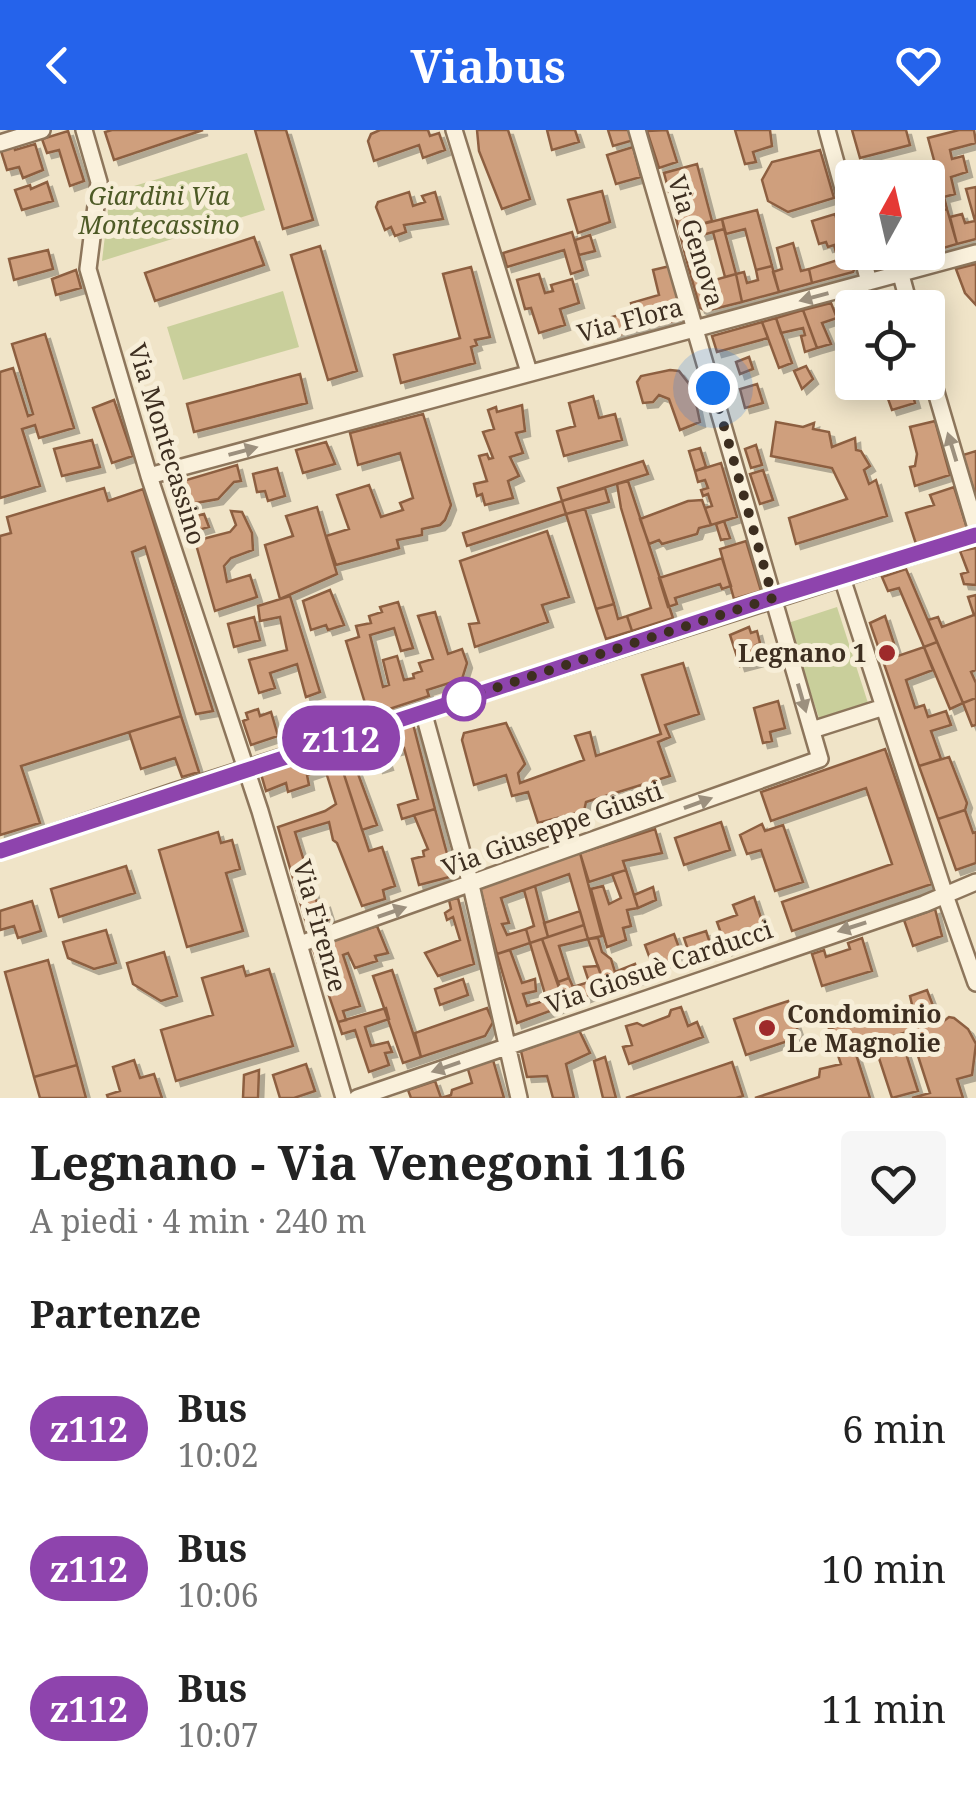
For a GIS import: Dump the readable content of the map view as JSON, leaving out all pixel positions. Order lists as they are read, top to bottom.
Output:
{
  "streets": {
    "street": [
      "Via Genova",
      "Via Flora",
      "Via Montecassino",
      "Via Giuseppe Giusti",
      "Via Firenze",
      "Via Giosuè Carducci"
    ]
  },
  "crossings": [
    ["Via Genova", "Via Flora"],
    ["Via Genova", "Via Giuseppe Giusti"],
    ["Via Flora", "Via Montecassino"],
    ["Via Montecassino", "Via Firenze"],
    ["Via Giuseppe Giusti", "Via Firenze"]
  ],
  "one_way": ["Via Giuseppe Giusti", "Via Giosuè Carducci"],
  "parks": ["Giardini Via Montecassino"],
  "places": ["Legnano 1", "Condominio Le Magnolie"],
  "lines": ["bus line z112"],
  "north": "top",
  "page": {
    "header": "Viabus",
    "on_map": "z112",
    "heading": [
      ["Legnano - Via Venegoni 116", "A piedi · 4 min · 240 m"],
      "Partenze"
    ],
    "list": [
      {
        "mark": "z112",
        "name": "Bus",
        "note": "10:02",
        "value": "6 min"
      },
      {
        "mark": "z112",
        "name": "Bus",
        "note": "10:06",
        "value": "10 min"
      },
      {
        "mark": "z112",
        "name": "Bus",
        "note": "10:07",
        "value": "11 min"
      }
    ]
  }
}
